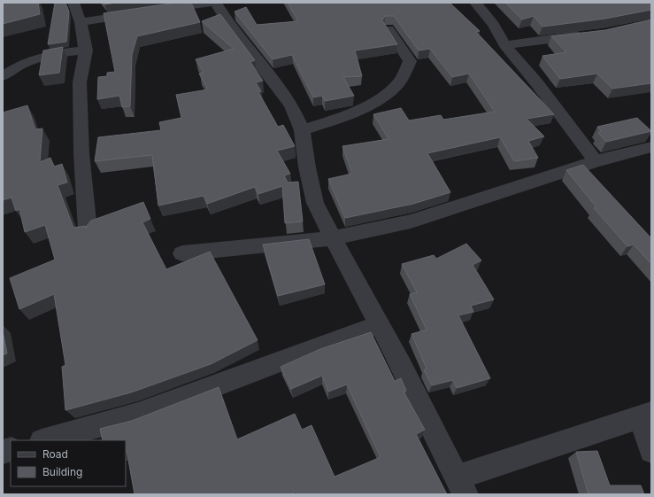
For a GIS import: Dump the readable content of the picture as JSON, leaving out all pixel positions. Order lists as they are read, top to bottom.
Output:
{
  "legend": ["Road", "Building"]
}
